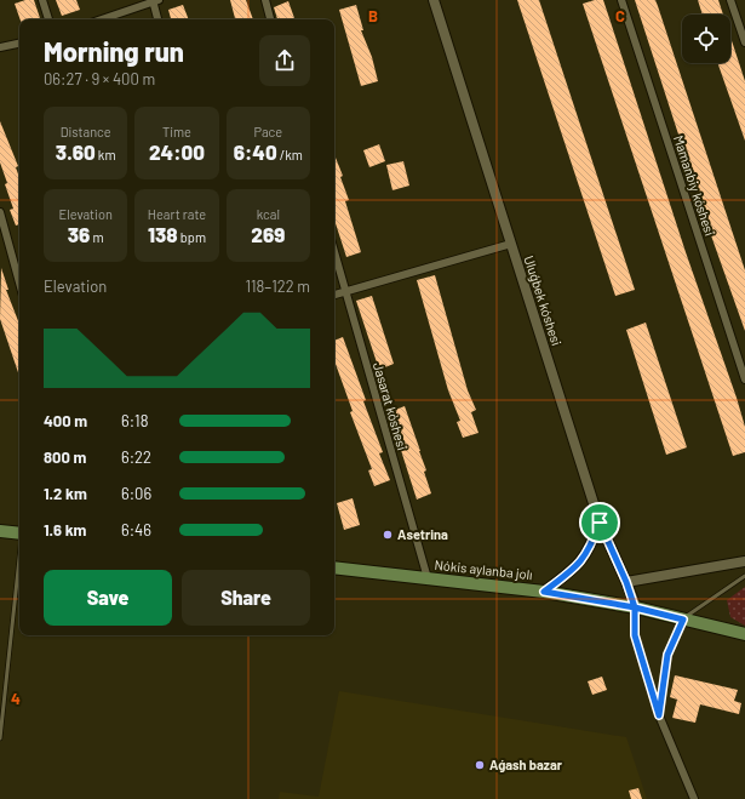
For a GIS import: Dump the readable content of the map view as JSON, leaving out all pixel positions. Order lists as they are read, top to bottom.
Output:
{
  "streets": {
    "main road": ["Nókis aylanba jolı"],
    "street": ["Mamanbiy kóshesi", "Uluǵbek kóshesi", "Jasarat kóshesi"]
  },
  "crossings": [
    ["Uluǵbek kóshesi", "Nókis aylanba jolı"],
    ["Jasarat kóshesi", "Nókis aylanba jolı"]
  ],
  "places": ["Asetrina", "Aǵash bazar"],
  "page": {
    "heading": ["Morning run", "06:27 · 9 × 400 m"],
    "stats": [
      ["Distance", "3.60 km"],
      ["Time", "24:00"],
      ["Pace", "6:40 /km"],
      ["Elevation", "36 m"],
      ["Heart rate", "138 bpm"],
      ["kcal", "269"]
    ],
    "chart": ["Elevation", "118–122 m"],
    "list": [
      {
        "name": "400 m",
        "note": "6:18"
      },
      {
        "name": "800 m",
        "note": "6:22"
      },
      {
        "name": "1.2 km",
        "note": "6:06"
      },
      {
        "name": "1.6 km",
        "note": "6:46"
      }
    ],
    "buttons": ["Save", "Share"]
  },
  "grid": {
    "columns": ["B", "C"],
    "rows": ["4"]
  }
}
